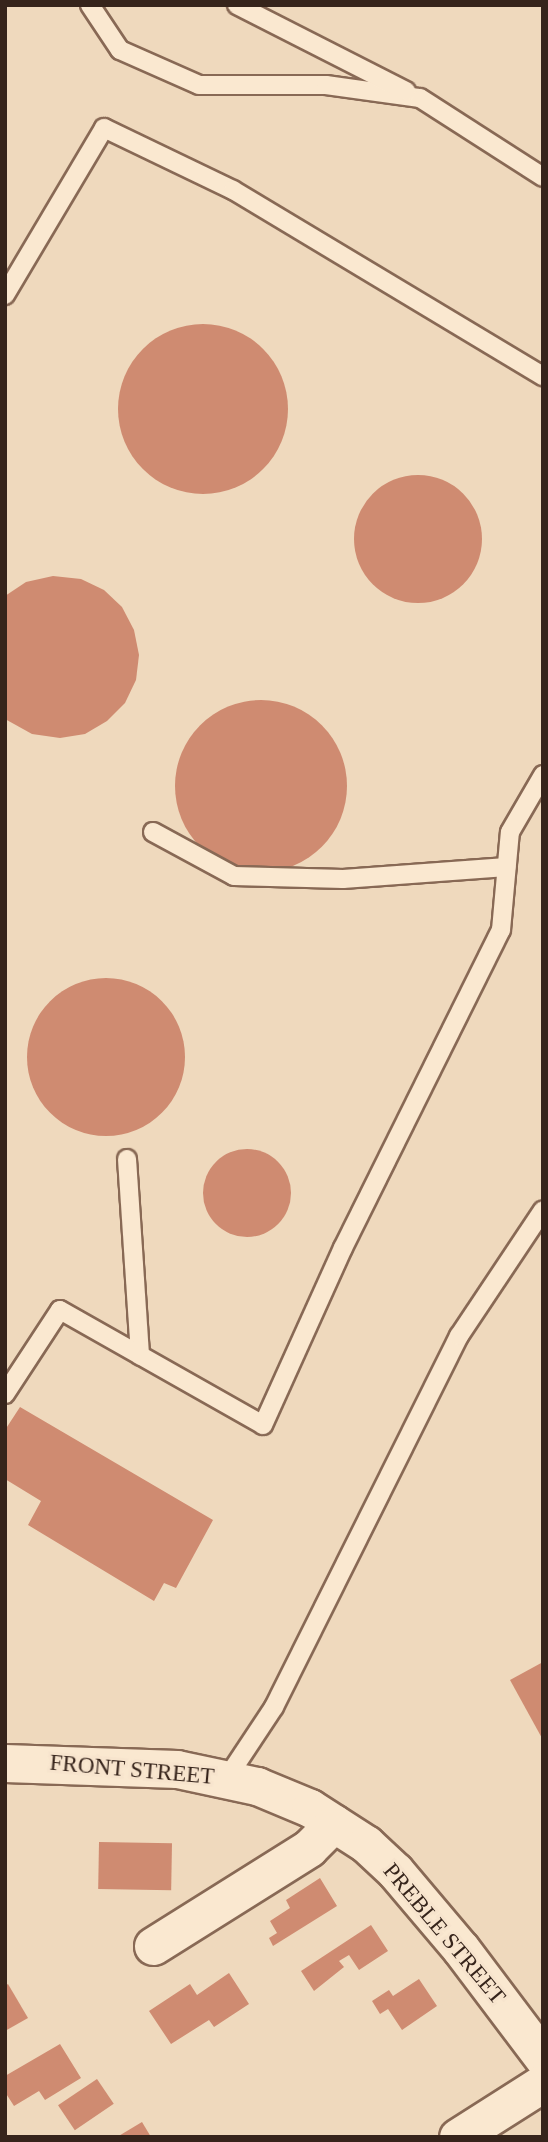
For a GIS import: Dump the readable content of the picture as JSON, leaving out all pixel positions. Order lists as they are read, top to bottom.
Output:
{
  "streets": {
    "street": ["FRONT STREET", "PREBLE STREET"]
  },
  "crossings": [
    ["FRONT STREET", "PREBLE STREET"]
  ]
}
